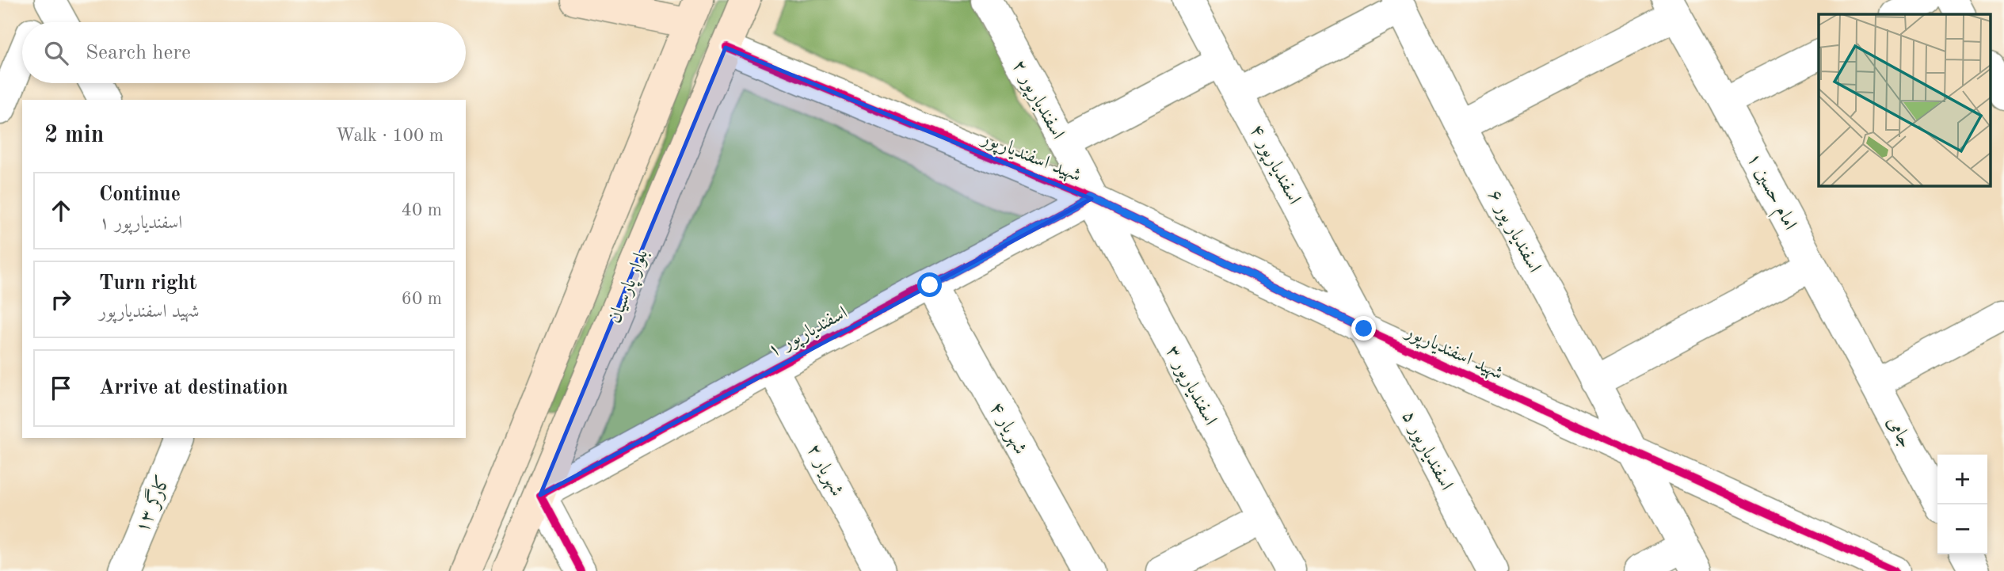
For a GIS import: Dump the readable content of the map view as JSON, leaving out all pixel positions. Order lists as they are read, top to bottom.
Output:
{
  "streets": {
    "main road": ["بلوار پارسیان"],
    "street": [
      "اسفندیارپور ۲",
      "شهید اسفندیارپور",
      "اسفندیارپور ۴",
      "امام حسین ۱",
      "اسفندیار پور ۶",
      "اسفندیارپور ۱",
      "اسفندیارپور ۳",
      "شهریار ۴",
      "جامی",
      "اسفندیارپور ۵",
      "شهریار ۲",
      "کارگر ۱۳"
    ]
  },
  "crossings": [
    ["اسفندیارپور ۲", "شهید اسفندیارپور"],
    ["اسفندیارپور ۲", "اسفندیارپور ۱"],
    ["اسفندیارپور ۲", "اسفندیارپور ۳"],
    ["شهید اسفندیارپور", "اسفندیارپور ۴"],
    ["شهید اسفندیارپور", "اسفندیار پور ۶"],
    ["شهید اسفندیارپور", "بلوار پارسیان"],
    ["شهید اسفندیارپور", "اسفندیارپور ۱"],
    ["شهید اسفندیارپور", "اسفندیارپور ۳"],
    ["شهید اسفندیارپور", "اسفندیارپور ۵"],
    ["اسفندیارپور ۴", "اسفندیارپور ۵"],
    ["امام حسین ۱", "جامی"],
    ["بلوار پارسیان", "اسفندیارپور ۱"],
    ["اسفندیارپور ۱", "اسفندیارپور ۳"],
    ["اسفندیارپور ۱", "شهریار ۴"],
    ["اسفندیارپور ۱", "شهریار ۲"]
  ],
  "page": {
    "search": "Search here",
    "heading": ["2 min", "Walk · 100 m"],
    "list": [
      ["Continue", "اسفندیارپور ۱", "40 m"],
      ["Turn right", "شهید اسفندیارپور", "60 m"],
      "Arrive at destination"
    ],
    "map_buttons": ["+", "−"]
  }
}
